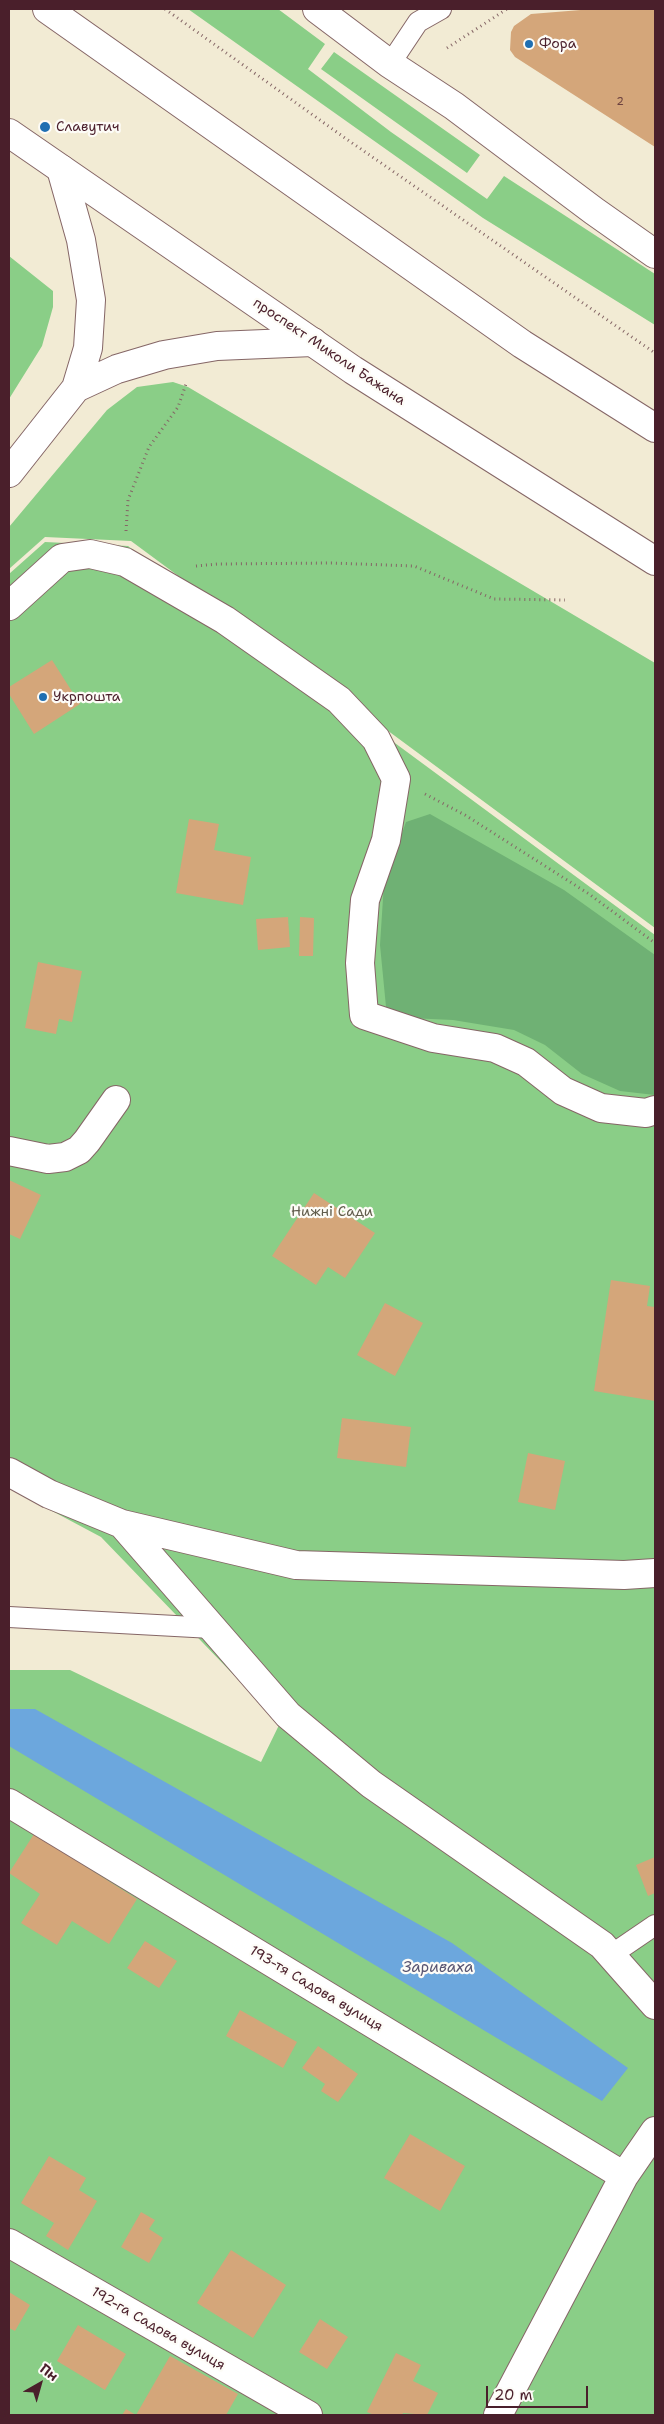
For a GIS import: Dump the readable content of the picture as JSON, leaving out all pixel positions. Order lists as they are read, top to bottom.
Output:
{
  "streets": {
    "main road": ["проспект Миколи Бажана", "193-тя Садова вулиця", "192-га Садова вулиця"]
  },
  "water": ["Зариваха"],
  "parks": ["Нижні Сади"],
  "places": ["Фора", "Славутич", "Укрпошта"],
  "house_numbers": ["2"],
  "scale_bar": "20 m",
  "north": "top right"
}
